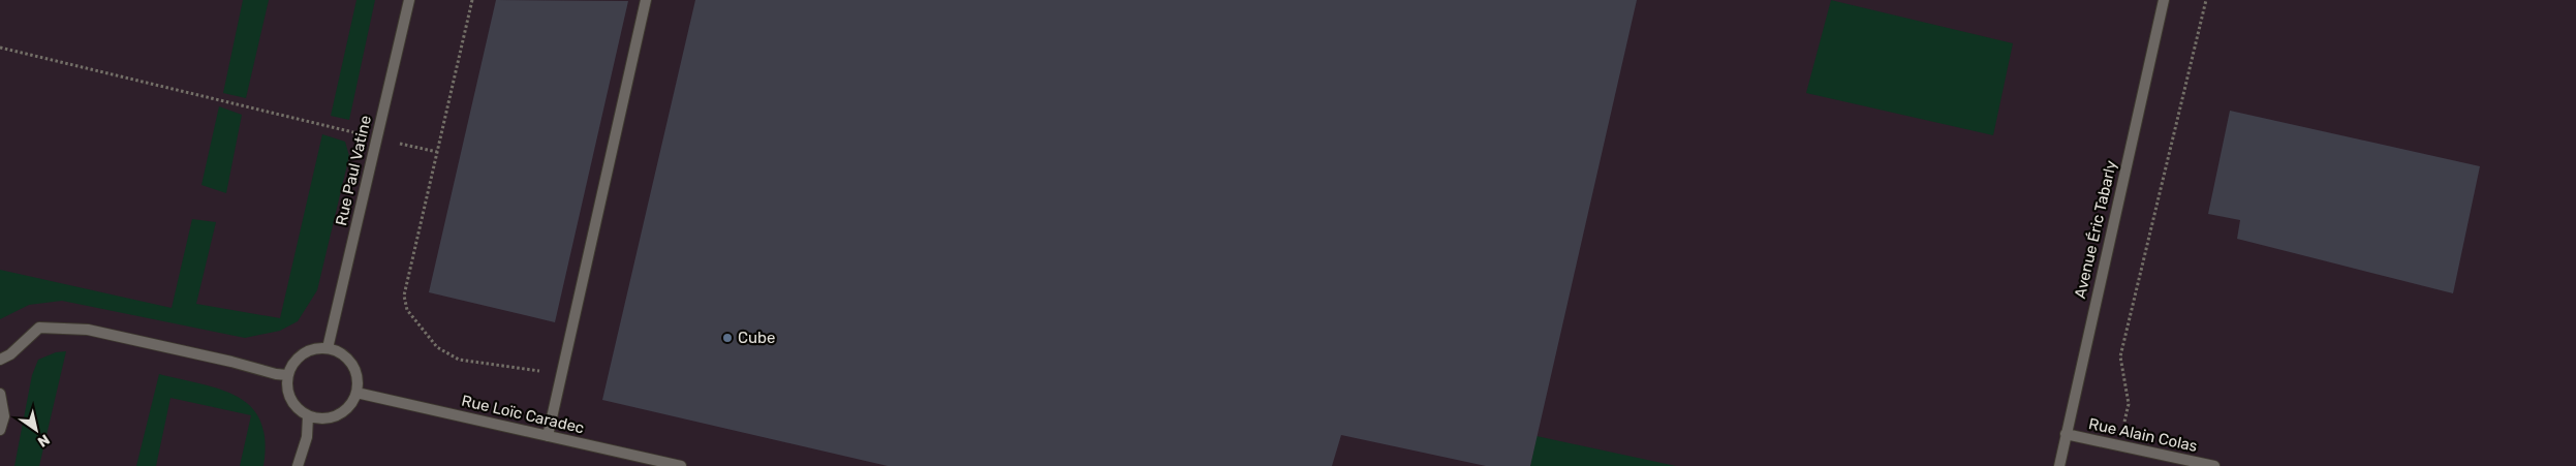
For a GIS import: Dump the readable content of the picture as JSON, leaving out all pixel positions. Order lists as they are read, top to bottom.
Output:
{
  "streets": {
    "street": [
      "Rue Paul Vatine",
      "Avenue Éric Tabarly",
      "Rue Loïc Caradec",
      "Rue Alain Colas"
    ]
  },
  "crossings": [
    ["Rue Paul Vatine", "Rue Loïc Caradec"],
    ["Avenue Éric Tabarly", "Rue Alain Colas"]
  ],
  "places": ["Cube"],
  "north": "bottom right"
}
